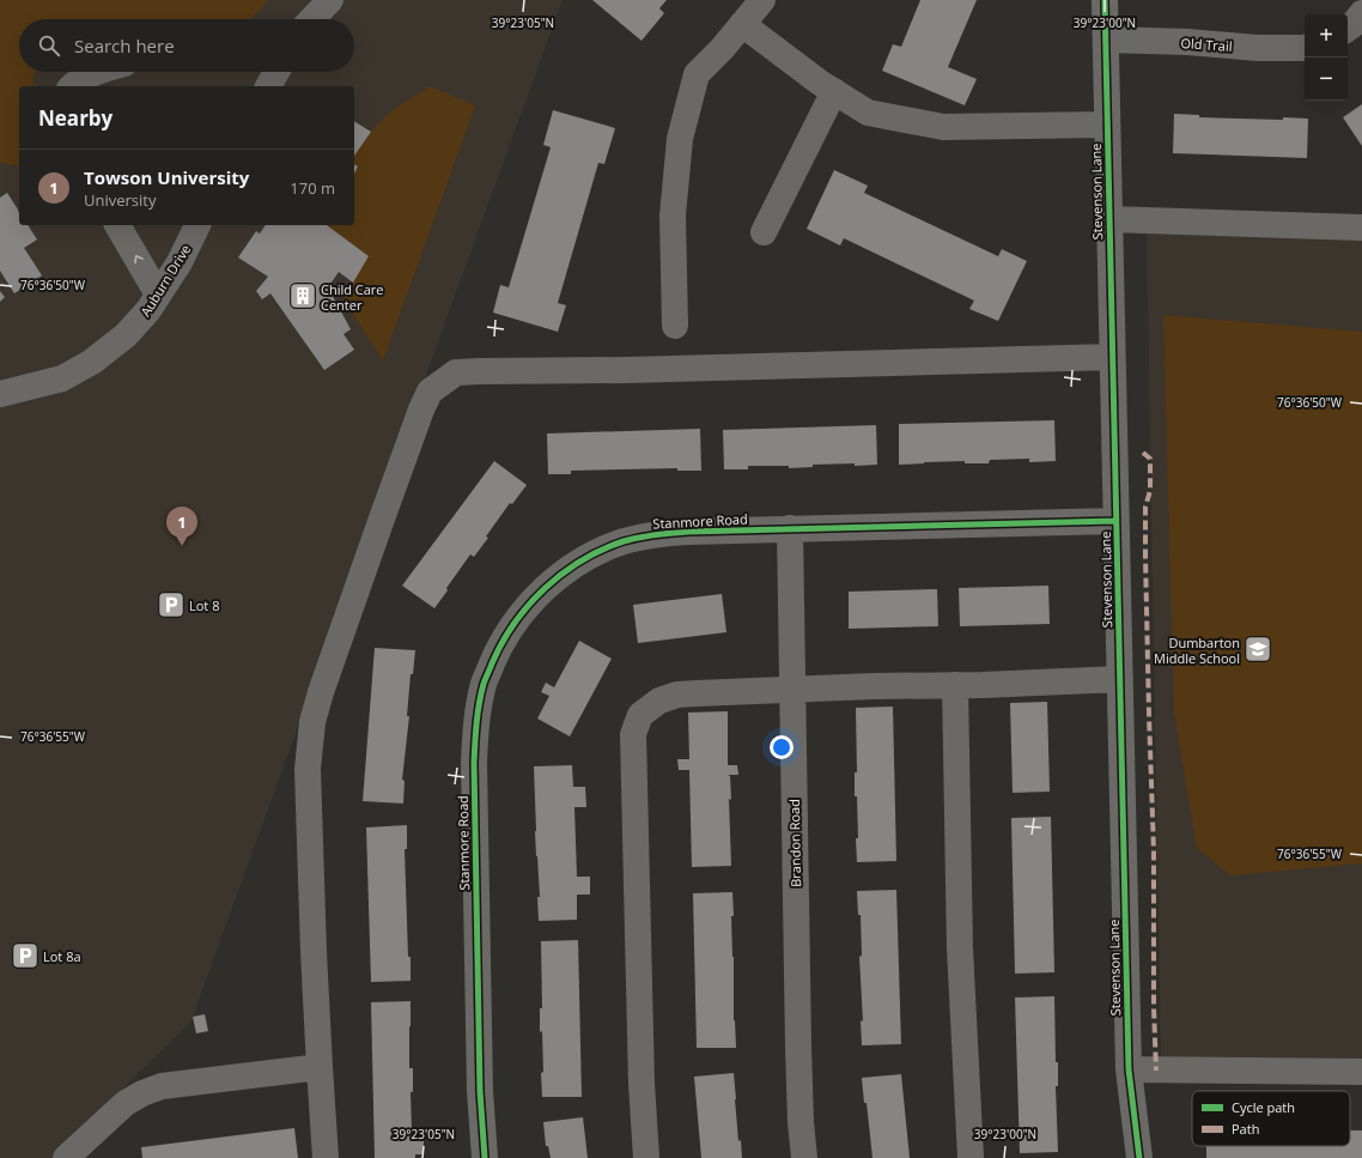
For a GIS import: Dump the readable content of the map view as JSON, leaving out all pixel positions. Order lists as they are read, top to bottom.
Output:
{
  "streets": {
    "street": [
      "Old Trail",
      "Stevenson Lane",
      "Auburn Drive",
      "Stanmore Road",
      "Brandon Road"
    ]
  },
  "crossings": [
    ["Old Trail", "Stevenson Lane"],
    ["Stevenson Lane", "Stanmore Road"],
    ["Stanmore Road", "Brandon Road"]
  ],
  "places": {
    "building": ["Child Care Center"],
    "parking": ["Lot 8", "Lot 8a"],
    "school or university": ["Dumbarton Middle School"]
  },
  "legend": ["Cycle path", "Path"],
  "page": {
    "map_buttons": ["+", "−"],
    "search": "Search here",
    "heading": "Nearby",
    "list": [
      {
        "mark": "1",
        "name": "Towson University",
        "note": "University",
        "value": "170 m"
      }
    ],
    "pins": "1"
  },
  "coordinates": [
    "39°23'05\"N",
    "39°23'00\"N",
    "76°36'50\"W",
    "76°36'55\"W"
  ]
}
